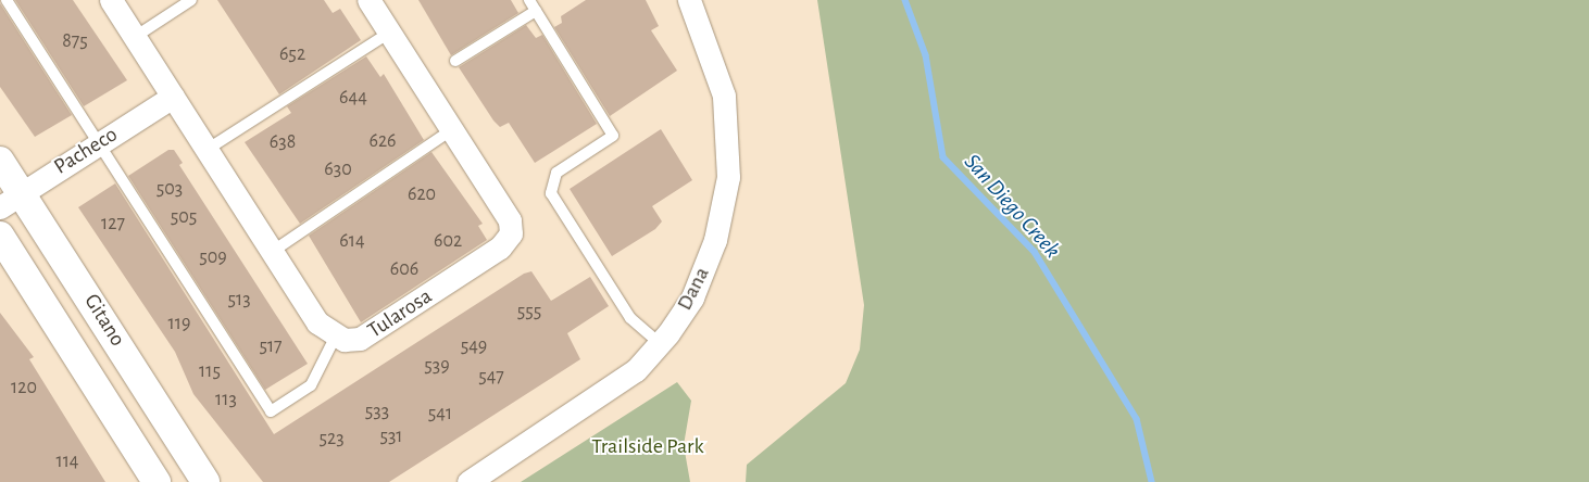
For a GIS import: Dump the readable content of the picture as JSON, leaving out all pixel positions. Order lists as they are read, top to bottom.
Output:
{
  "streets": {
    "street": [
      "Pacheco",
      "Dana",
      "Tularosa",
      "Gitano"
    ]
  },
  "crossings": [
    ["Pacheco", "Tularosa"],
    ["Pacheco", "Gitano"]
  ],
  "water": ["San Diego Creek"],
  "parks": ["Trailside Park"],
  "house_numbers": [
    "875",
    "652",
    "644",
    "626",
    "638",
    "630",
    "503",
    "620",
    "505",
    "127",
    "614",
    "602",
    "509",
    "606",
    "513",
    "555",
    "119",
    "517",
    "549",
    "539",
    "115",
    "547",
    "120",
    "113",
    "533",
    "541",
    "531",
    "523",
    "114"
  ]
}
